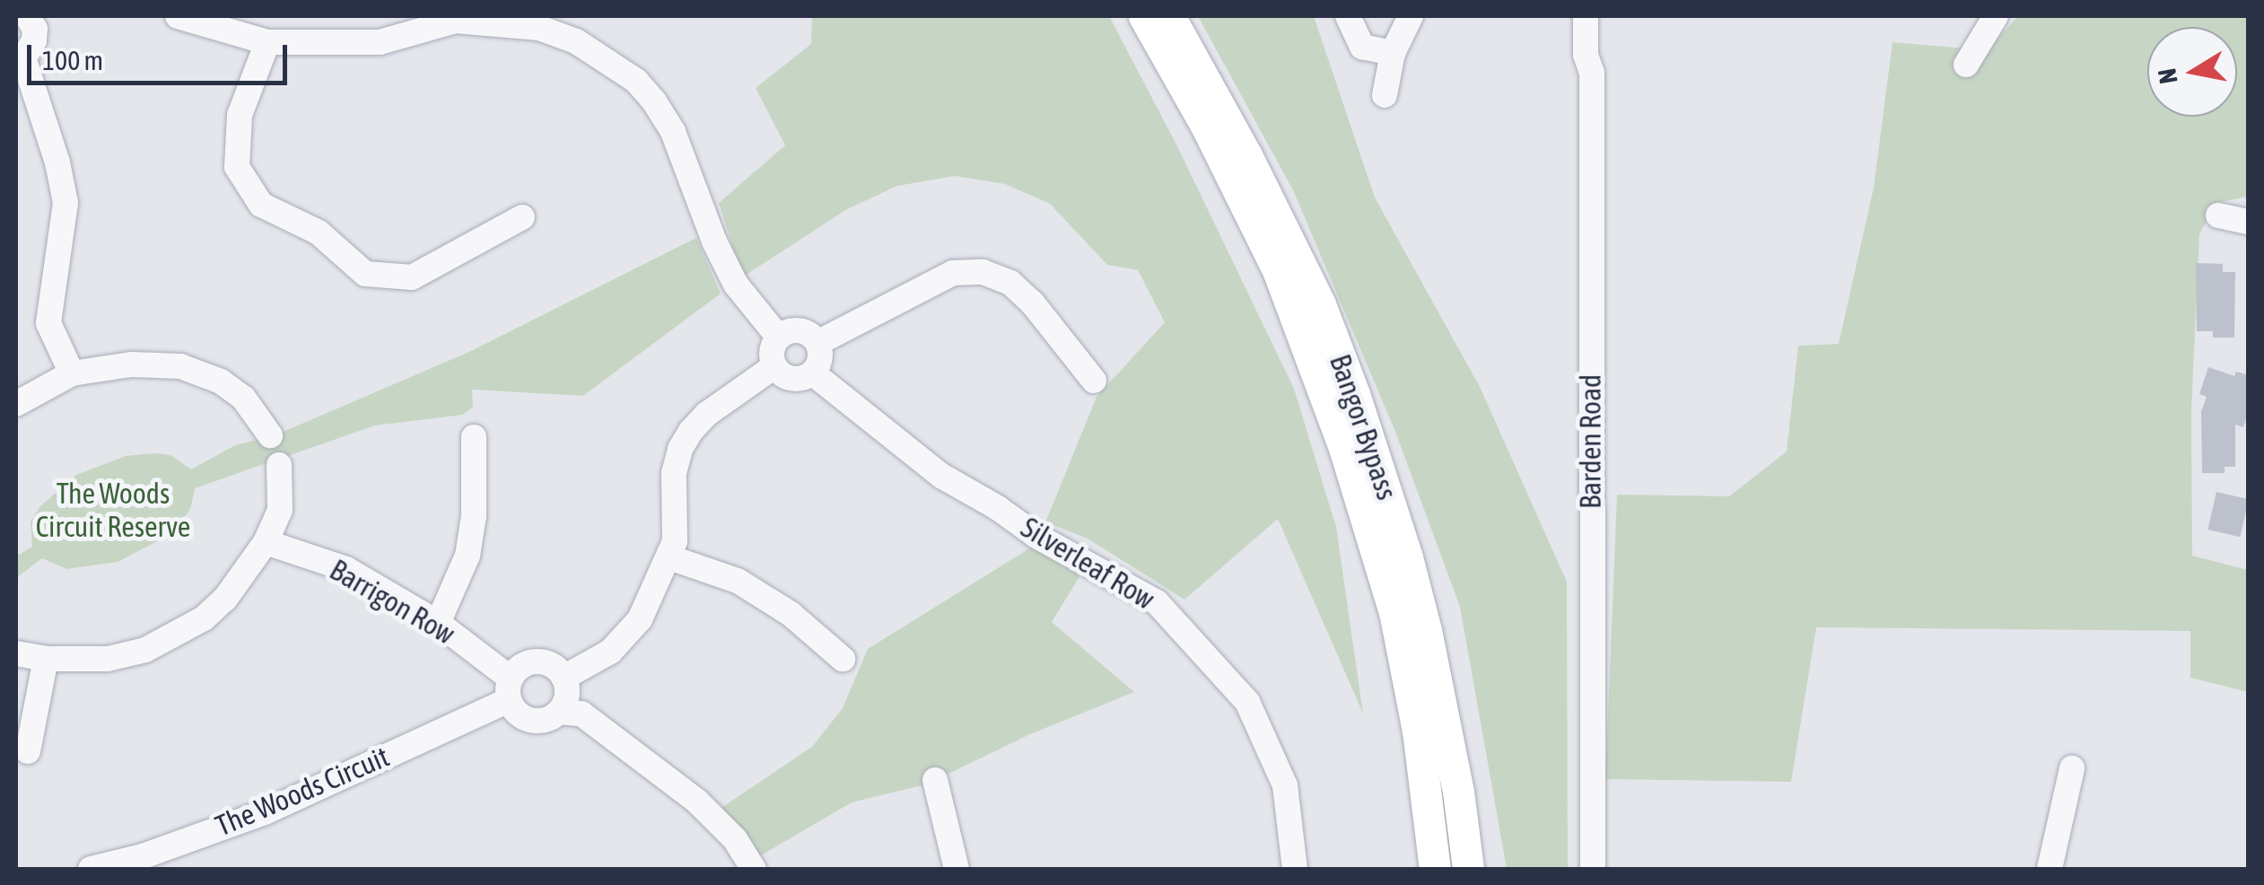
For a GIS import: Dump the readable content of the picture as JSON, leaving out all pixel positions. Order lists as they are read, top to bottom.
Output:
{
  "streets": {
    "main road": ["Bangor Bypass"],
    "street": [
      "Barden Road",
      "Silverleaf Row",
      "Barrigon Row",
      "The Woods Circuit"
    ]
  },
  "crossings": [
    ["Barrigon Row", "The Woods Circuit"]
  ],
  "parks": ["The Woods Circuit Reserve"],
  "scale_bar": "100 m",
  "north": "left"
}
